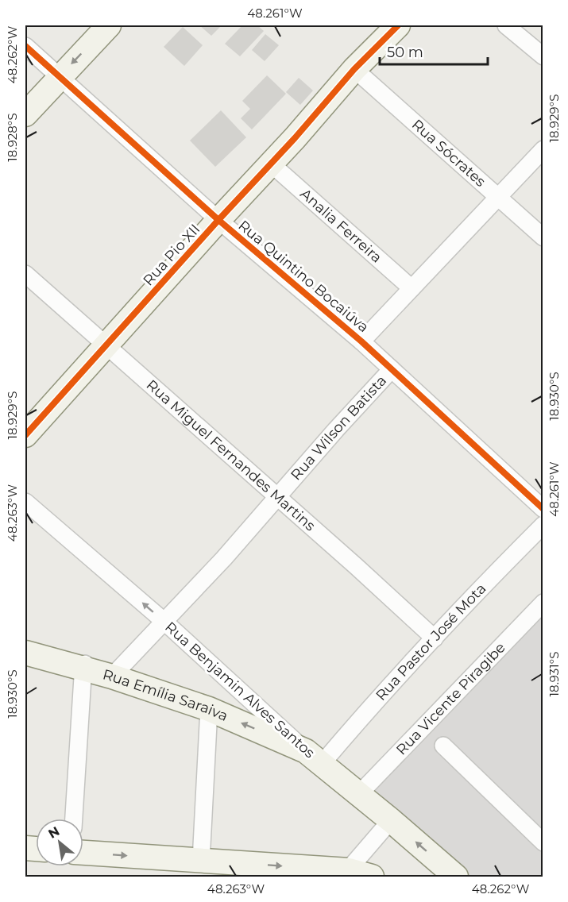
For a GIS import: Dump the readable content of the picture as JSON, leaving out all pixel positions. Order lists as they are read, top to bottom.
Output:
{
  "streets": {
    "main road": ["Rua Pio XII", "Rua Benjamin Alves Santos", "Rua Emília Saraiva"],
    "street": [
      "Rua Sócrates",
      "Analia Ferreira",
      "Rua Quintino Bocaiúva",
      "Rua Wilson Batista",
      "Rua Miguel Fernandes Martins",
      "Rua Pastor José Mota",
      "Rua Vicente Piragibe"
    ]
  },
  "crossings": [
    ["Rua Sócrates", "Rua Pio XII"],
    ["Analia Ferreira", "Rua Pio XII"],
    ["Rua Pio XII", "Rua Quintino Bocaiúva"],
    ["Rua Pio XII", "Rua Miguel Fernandes Martins"],
    ["Rua Quintino Bocaiúva", "Rua Wilson Batista"],
    ["Rua Wilson Batista", "Rua Miguel Fernandes Martins"],
    ["Rua Wilson Batista", "Rua Benjamin Alves Santos"],
    ["Rua Wilson Batista", "Rua Emília Saraiva"],
    ["Rua Miguel Fernandes Martins", "Rua Pastor José Mota"],
    ["Rua Pastor José Mota", "Rua Benjamin Alves Santos"],
    ["Rua Pastor José Mota", "Rua Emília Saraiva"],
    ["Rua Benjamin Alves Santos", "Rua Emília Saraiva"],
    ["Rua Benjamin Alves Santos", "Rua Vicente Piragibe"]
  ],
  "scale_bar": "50 m",
  "north": "top left",
  "coordinates": [
    "48.261°W",
    "48.262°W",
    "18.929°S",
    "18.928°S",
    "18.930°S",
    "48.263°W",
    "18.931°S"
  ]
}
